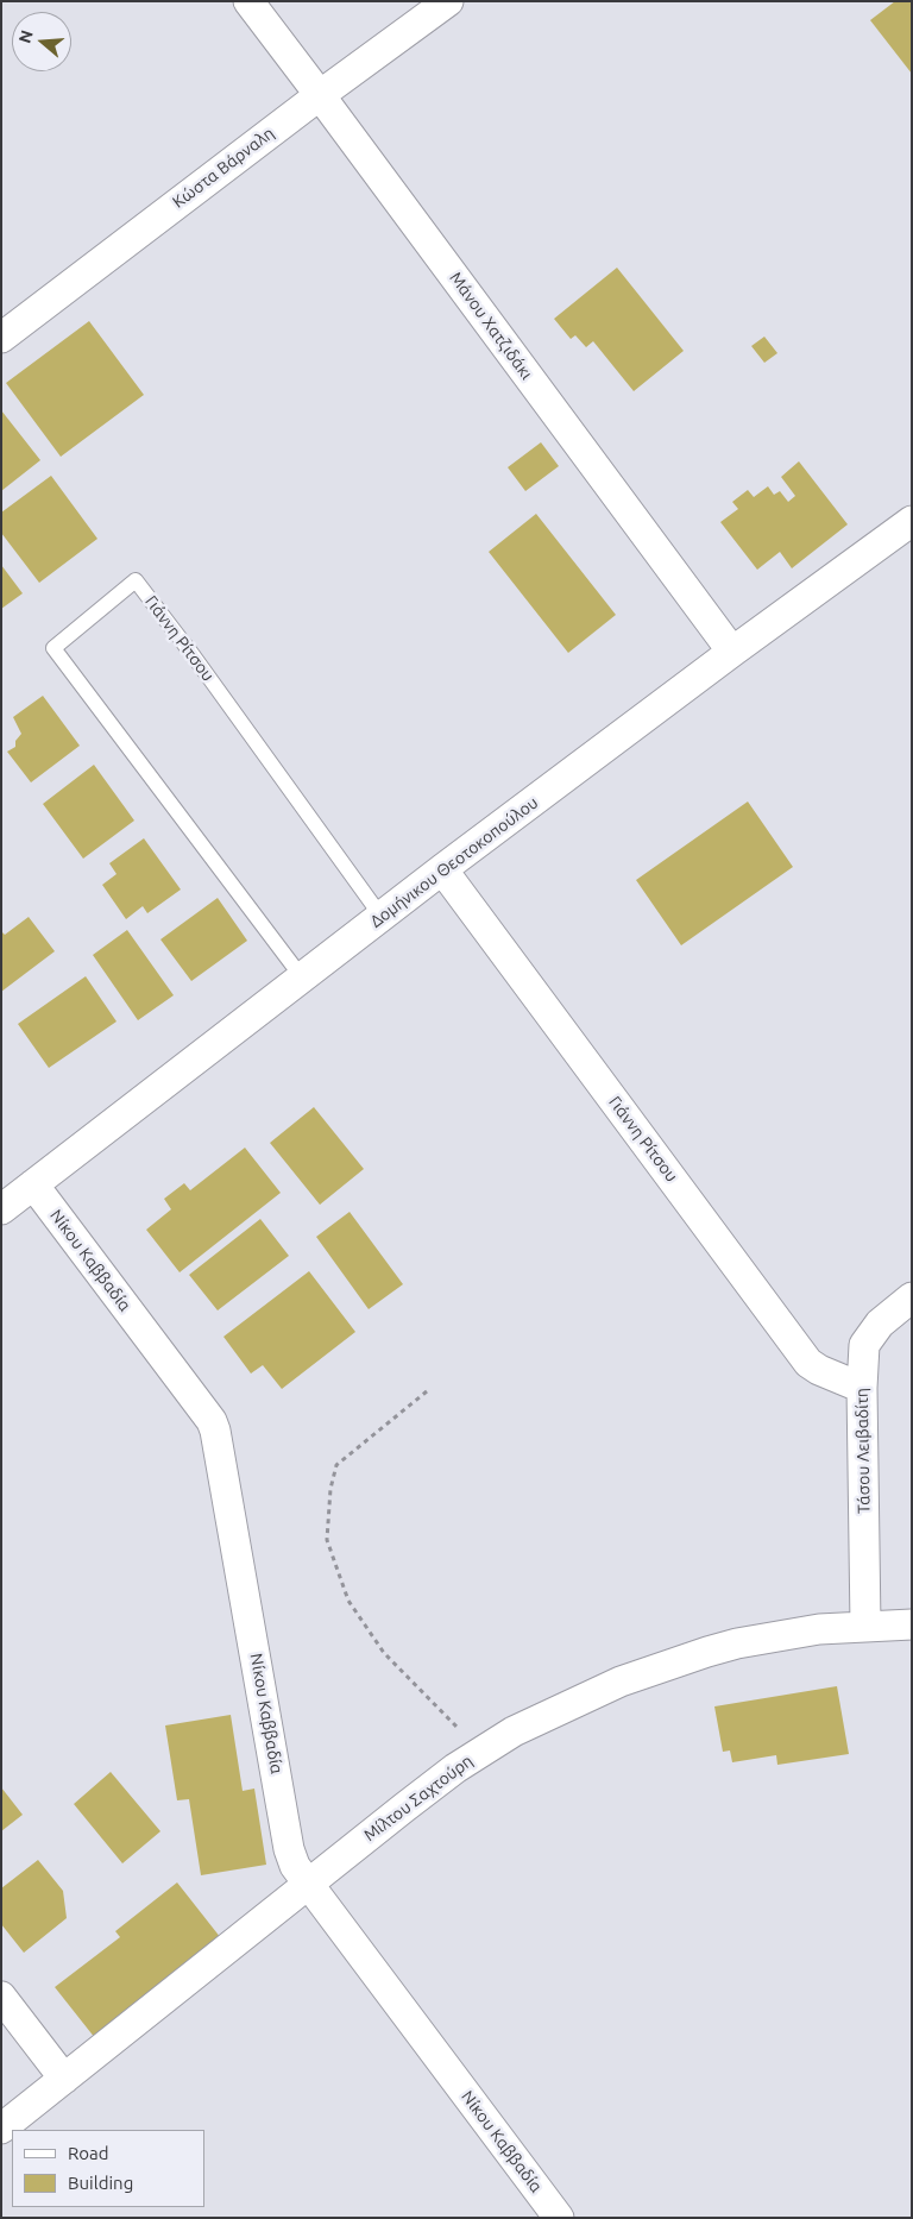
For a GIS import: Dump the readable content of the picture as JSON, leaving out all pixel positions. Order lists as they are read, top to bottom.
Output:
{
  "streets": {
    "street": [
      "Κώστα Βάρναλη",
      "Μάνου Χατζιδάκι",
      "Γιάννη Ρίτσου",
      "Δομήνικου Θεοτοκοπούλου",
      "Νίκου Καββαδία",
      "Τάσου Λειβαδίτη",
      "Μίλτου Σαχτούρη"
    ]
  },
  "crossings": [
    ["Κώστα Βάρναλη", "Μάνου Χατζιδάκι"],
    ["Μάνου Χατζιδάκι", "Δομήνικου Θεοτοκοπούλου"],
    ["Γιάννη Ρίτσου", "Δομήνικου Θεοτοκοπούλου"],
    ["Γιάννη Ρίτσου", "Τάσου Λειβαδίτη"],
    ["Δομήνικου Θεοτοκοπούλου", "Νίκου Καββαδία"],
    ["Νίκου Καββαδία", "Μίλτου Σαχτούρη"],
    ["Τάσου Λειβαδίτη", "Μίλτου Σαχτούρη"]
  ],
  "legend": ["Road", "Building"],
  "north": "left"
}
